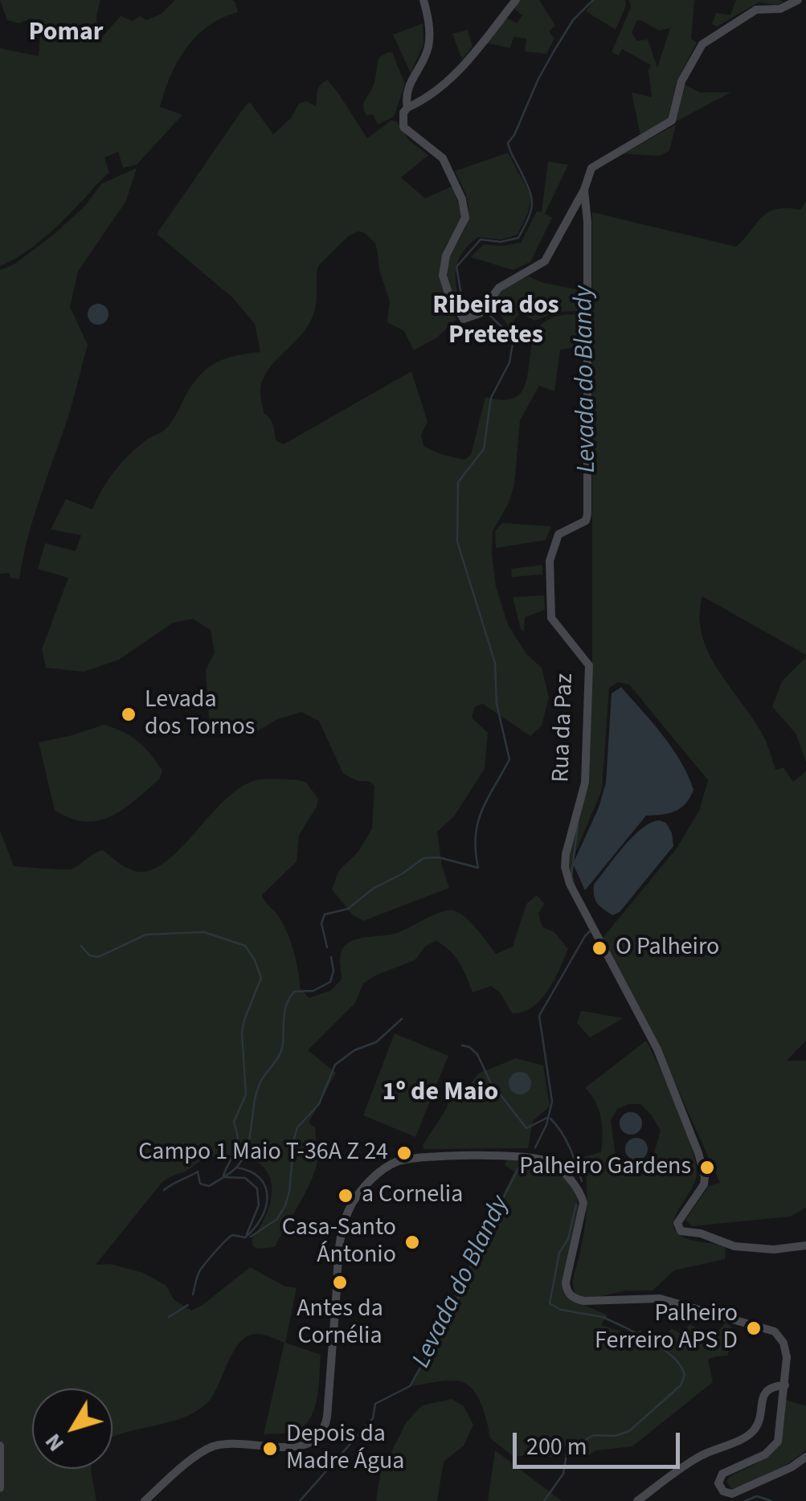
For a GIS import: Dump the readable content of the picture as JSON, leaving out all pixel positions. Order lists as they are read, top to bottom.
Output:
{
  "streets": {
    "street": ["Rua da Paz"]
  },
  "districts": ["Pomar", "Ribeira dos Pretetes", "1º de Maio"],
  "water": ["Levada do Blandy"],
  "places": [
    "Levada dos Tornos",
    "O Palheiro",
    "Campo 1 Maio T-36A Z 24",
    "Palheiro Gardens",
    "a Cornelia",
    "Casa-Santo Ántonio",
    "Antes da Cornélia",
    "Palheiro Ferreiro APS D",
    "Depois da Madre Água"
  ],
  "scale_bar": "200 m",
  "north": "bottom left"
}
